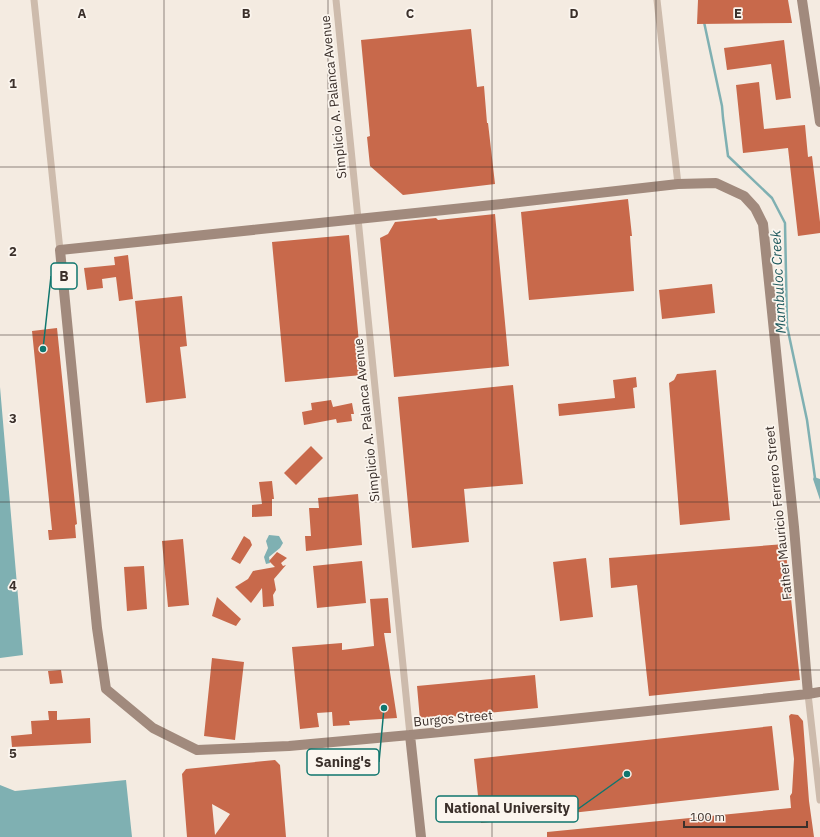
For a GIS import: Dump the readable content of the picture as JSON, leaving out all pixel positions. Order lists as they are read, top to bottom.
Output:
{
  "streets": {
    "street": ["Simplicio A. Palanca Avenue", "Father Mauricio Ferrero Street", "Burgos Street"]
  },
  "crossings": [
    ["Simplicio A. Palanca Avenue", "Burgos Street"],
    ["Father Mauricio Ferrero Street", "Burgos Street"]
  ],
  "water": ["Mambuloc Creek"],
  "places": ["B", "Saning's", "National University"],
  "scale_bar": "100 m",
  "grid": {
    "columns": [
      "A",
      "B",
      "C",
      "D",
      "E"
    ],
    "rows": [
      "1",
      "2",
      "3",
      "4",
      "5"
    ]
  }
}
